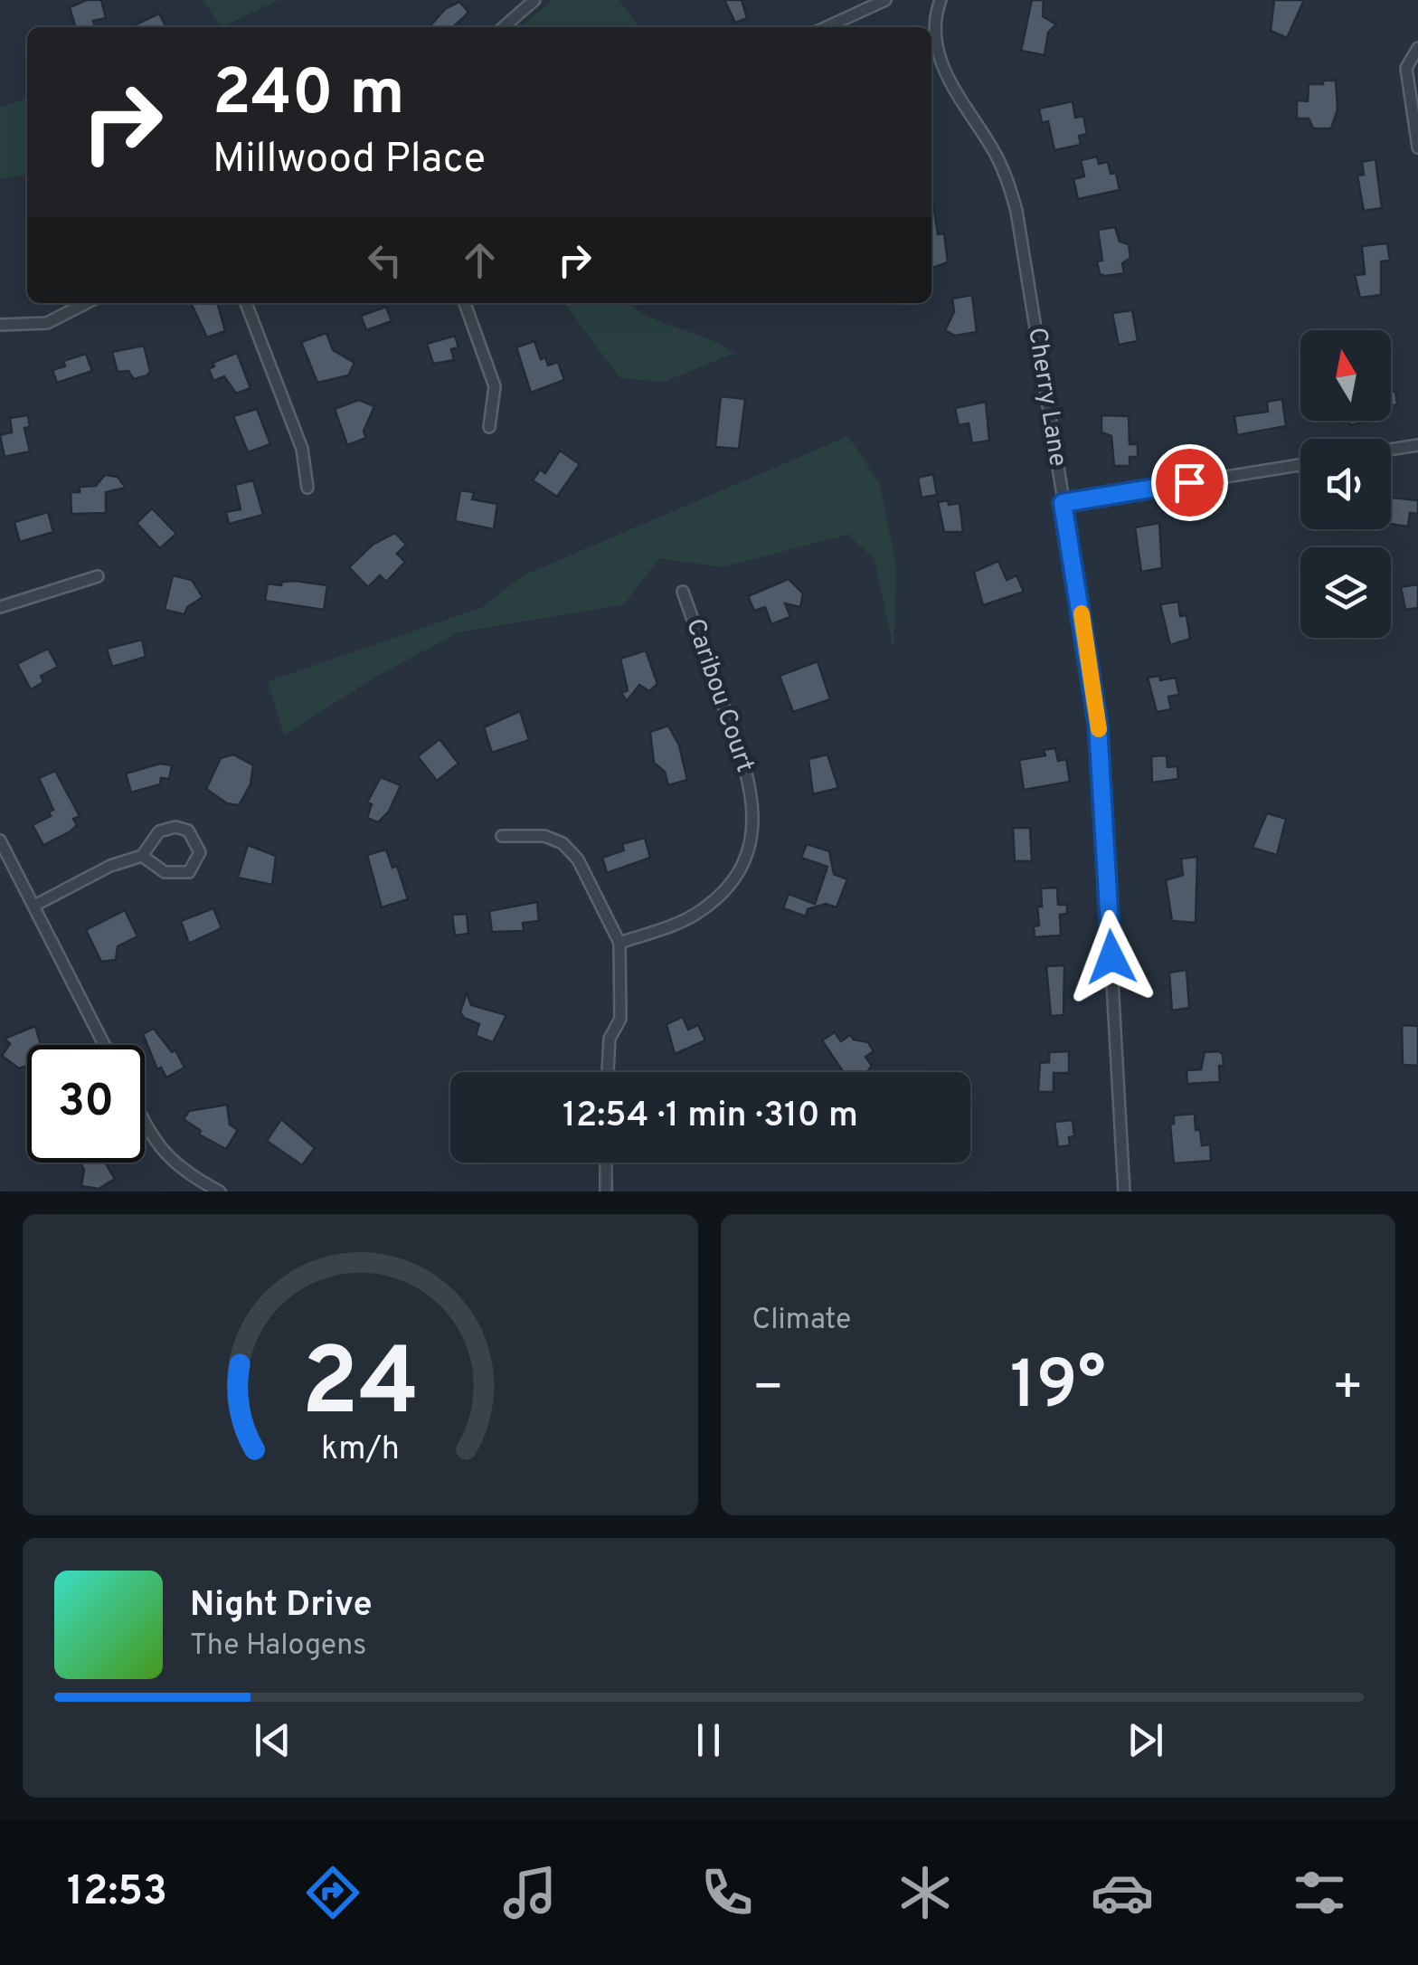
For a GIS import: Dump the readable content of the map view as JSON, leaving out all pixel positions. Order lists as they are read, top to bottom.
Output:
{
  "streets": {
    "street": ["Cherry Lane", "Caribou Court"]
  },
  "north": "top",
  "page": {
    "turn": ["240 m", "Millwood Place"],
    "limit": "30",
    "trip": "12:54 · 1 min · 310 m",
    "tile": "Climate",
    "heat": ["−", "19°", "+"],
    "song": ["Night Drive", "The Halogens"],
    "tabs": "12:53",
    "gauge": ["24", "km/h"]
  }
}
